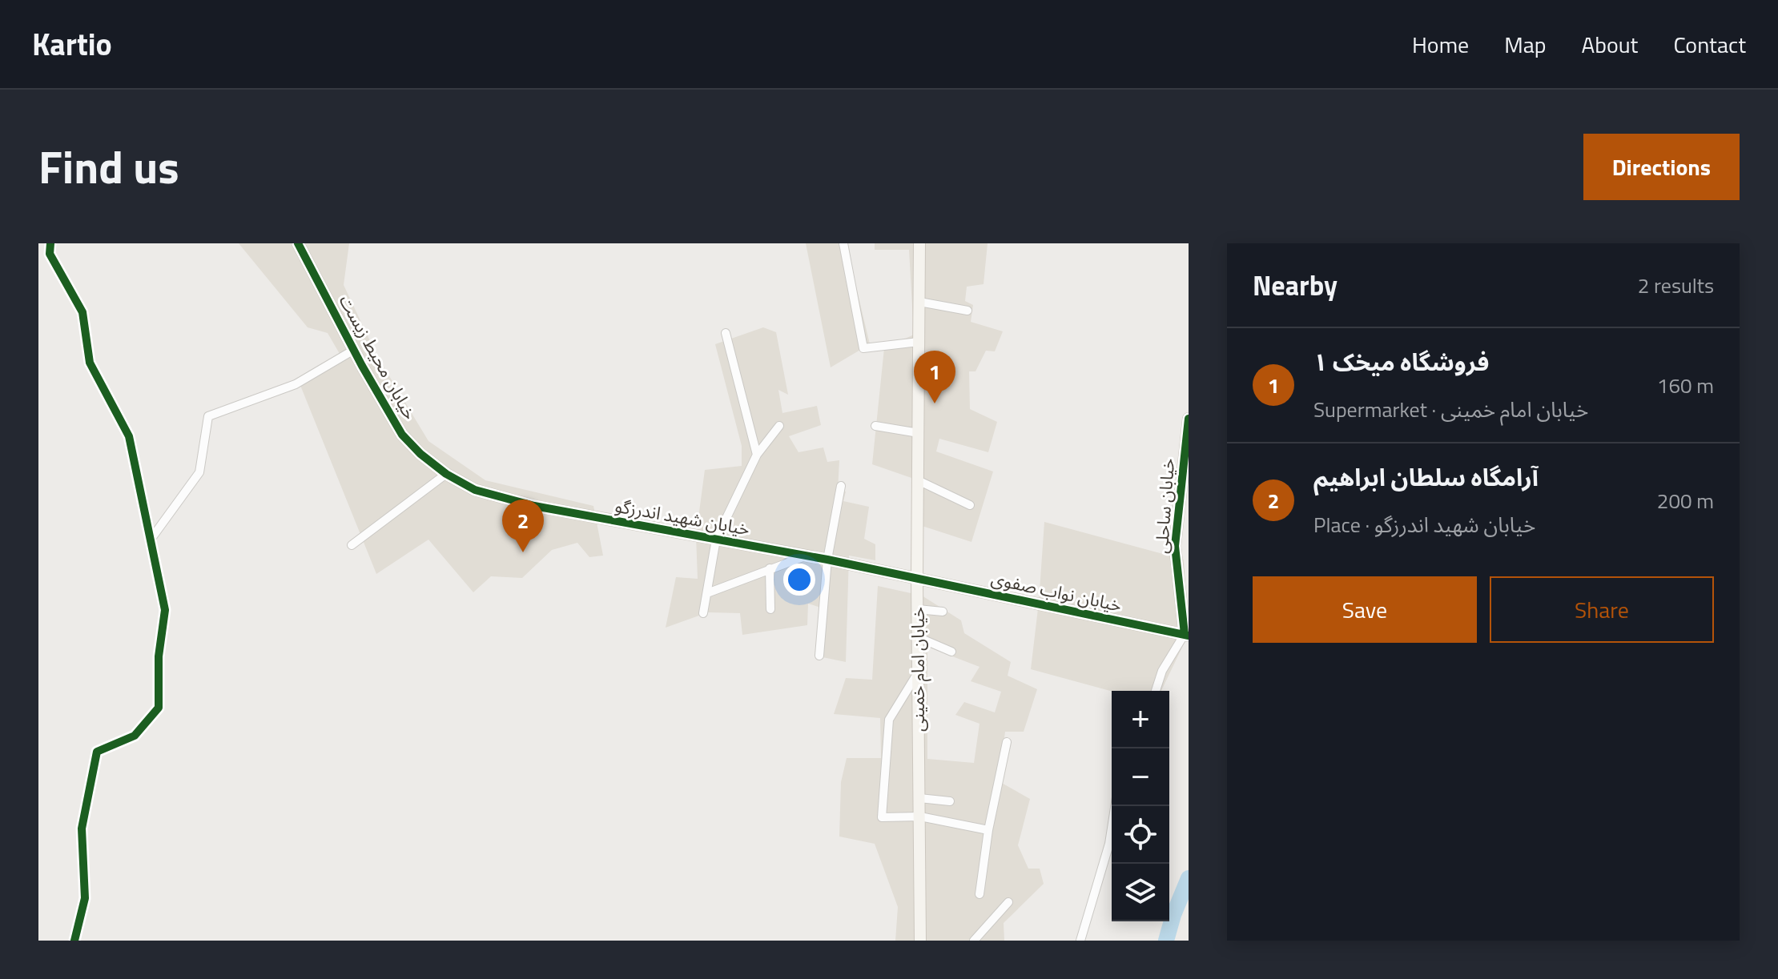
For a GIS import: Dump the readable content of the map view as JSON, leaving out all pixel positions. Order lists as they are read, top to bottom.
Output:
{
  "streets": {
    "street": [
      "خیابان محیط زیست",
      "خیابان ساحلی",
      "خیابان شهید اندرزگو",
      "خیابان نواب صفوی",
      "خیابان امام خمینی"
    ]
  },
  "crossings": [
    ["خیابان محیط زیست", "خیابان شهید اندرزگو"],
    ["خیابان ساحلی", "خیابان نواب صفوی"],
    ["خیابان شهید اندرزگو", "خیابان نواب صفوی"],
    ["خیابان شهید اندرزگو", "خیابان امام خمینی"],
    ["خیابان نواب صفوی", "خیابان امام خمینی"]
  ],
  "page": {
    "header": "Kartio",
    "nav": [
      "Home",
      "Map",
      "About",
      "Contact"
    ],
    "title": "Find us",
    "buttons": [
      "Directions",
      ["Save", "Share"]
    ],
    "heading": ["Nearby", "2 results"],
    "list": [
      {
        "mark": "1",
        "name": "فروشگاه میخک ۱",
        "note": "Supermarket · خیابان امام خمینی",
        "value": "160 m"
      },
      {
        "mark": "2",
        "name": "آرامگاه سلطان ابراهیم",
        "note": "Place · خیابان شهید اندرزگو",
        "value": "200 m"
      }
    ],
    "pins": ["1", "2"],
    "map_buttons": ["+", "−"]
  }
}
